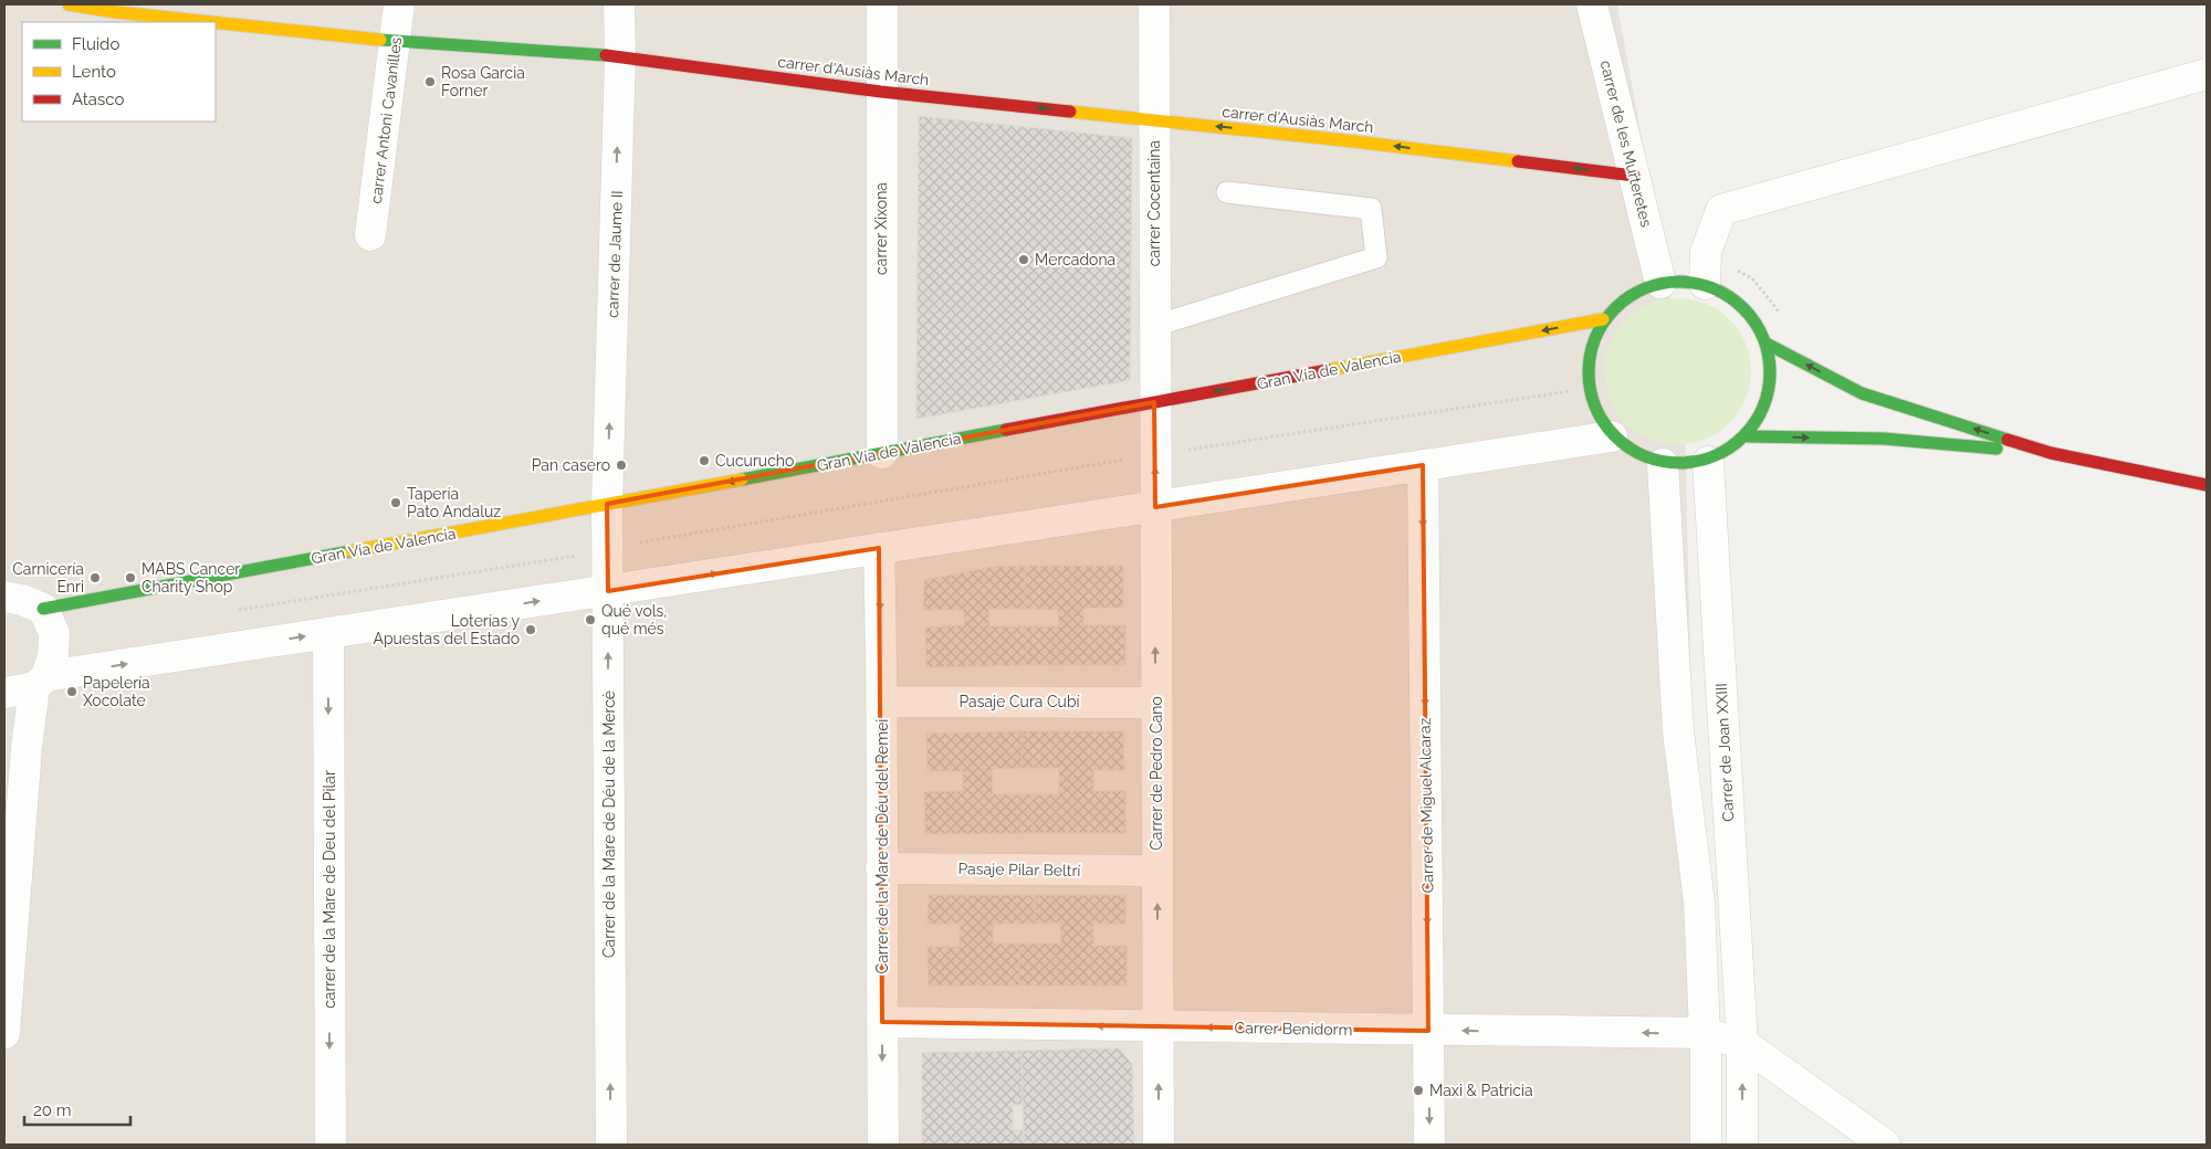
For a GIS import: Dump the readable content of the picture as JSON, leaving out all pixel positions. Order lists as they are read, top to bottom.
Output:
{
  "streets": {
    "street": [
      "carrer d'Ausiàs March",
      "carrer Antoni Cavanilles",
      "carrer de les Murteretes",
      "carrer Cocentaina",
      "carrer Xixona",
      "carrer de Jaume II",
      "Gran Vía de Valencia",
      "Pasaje Cura Cubí",
      "Carrer de Joan XXIII",
      "Carrer de Pedro Cano",
      "Carrer de Miguel Alcaraz",
      "Carrer de la Mare de Déu de la Mercè",
      "Carrer de la Mare de Déu del Remei",
      "Pasaje Pilar Beltrí",
      "carrer de la Mare de Deu del Pilar",
      "Carrer Benidorm"
    ]
  },
  "crossings": [
    ["carrer d'Ausiàs March", "carrer Antoni Cavanilles"],
    ["carrer d'Ausiàs March", "carrer de les Murteretes"],
    ["carrer d'Ausiàs March", "carrer Cocentaina"],
    ["carrer d'Ausiàs March", "carrer Xixona"],
    ["carrer d'Ausiàs March", "carrer de Jaume II"],
    ["carrer de les Murteretes", "Gran Vía de Valencia"],
    ["carrer de les Murteretes", "Carrer de Joan XXIII"],
    ["carrer Cocentaina", "Gran Vía de Valencia"],
    ["carrer Cocentaina", "Carrer de Pedro Cano"],
    ["carrer Xixona", "Gran Vía de Valencia"],
    ["carrer de Jaume II", "Gran Vía de Valencia"],
    ["carrer de Jaume II", "Carrer de la Mare de Déu de la Mercè"],
    ["Gran Vía de Valencia", "Carrer de Joan XXIII"],
    ["Gran Vía de Valencia", "Carrer de Pedro Cano"],
    ["Gran Vía de Valencia", "Carrer de la Mare de Déu de la Mercè"],
    ["Pasaje Cura Cubí", "Carrer de Pedro Cano"],
    ["Pasaje Cura Cubí", "Carrer de la Mare de Déu del Remei"],
    ["Carrer de Pedro Cano", "Pasaje Pilar Beltrí"],
    ["Carrer de Pedro Cano", "Carrer Benidorm"],
    ["Carrer de Miguel Alcaraz", "Carrer Benidorm"],
    ["Carrer de la Mare de Déu del Remei", "Pasaje Pilar Beltrí"],
    ["Carrer de la Mare de Déu del Remei", "Carrer Benidorm"]
  ],
  "one_way": [
    "carrer d'Ausiàs March",
    "carrer de Jaume II",
    "Carrer de Pedro Cano",
    "Carrer de la Mare de Déu de la Mercè",
    "Carrer de la Mare de Déu del Remei",
    "carrer de la Mare de Deu del Pilar",
    "Carrer Benidorm"
  ],
  "places": [
    "Rosa Garcia Forner",
    "Mercadona",
    "Cucurucho",
    "Pan casero",
    "Tapería Pato Andaluz",
    "Carnicería Enri",
    "MABS Cancer Charity Shop",
    "Qué vols, qué més",
    "Loterías y Apuestas del Estado",
    "Papelería Xocolate",
    "Maxi & Patricia"
  ],
  "legend": ["Fluido", "Lento", "Atasco"],
  "scale_bar": "20 m"
}
